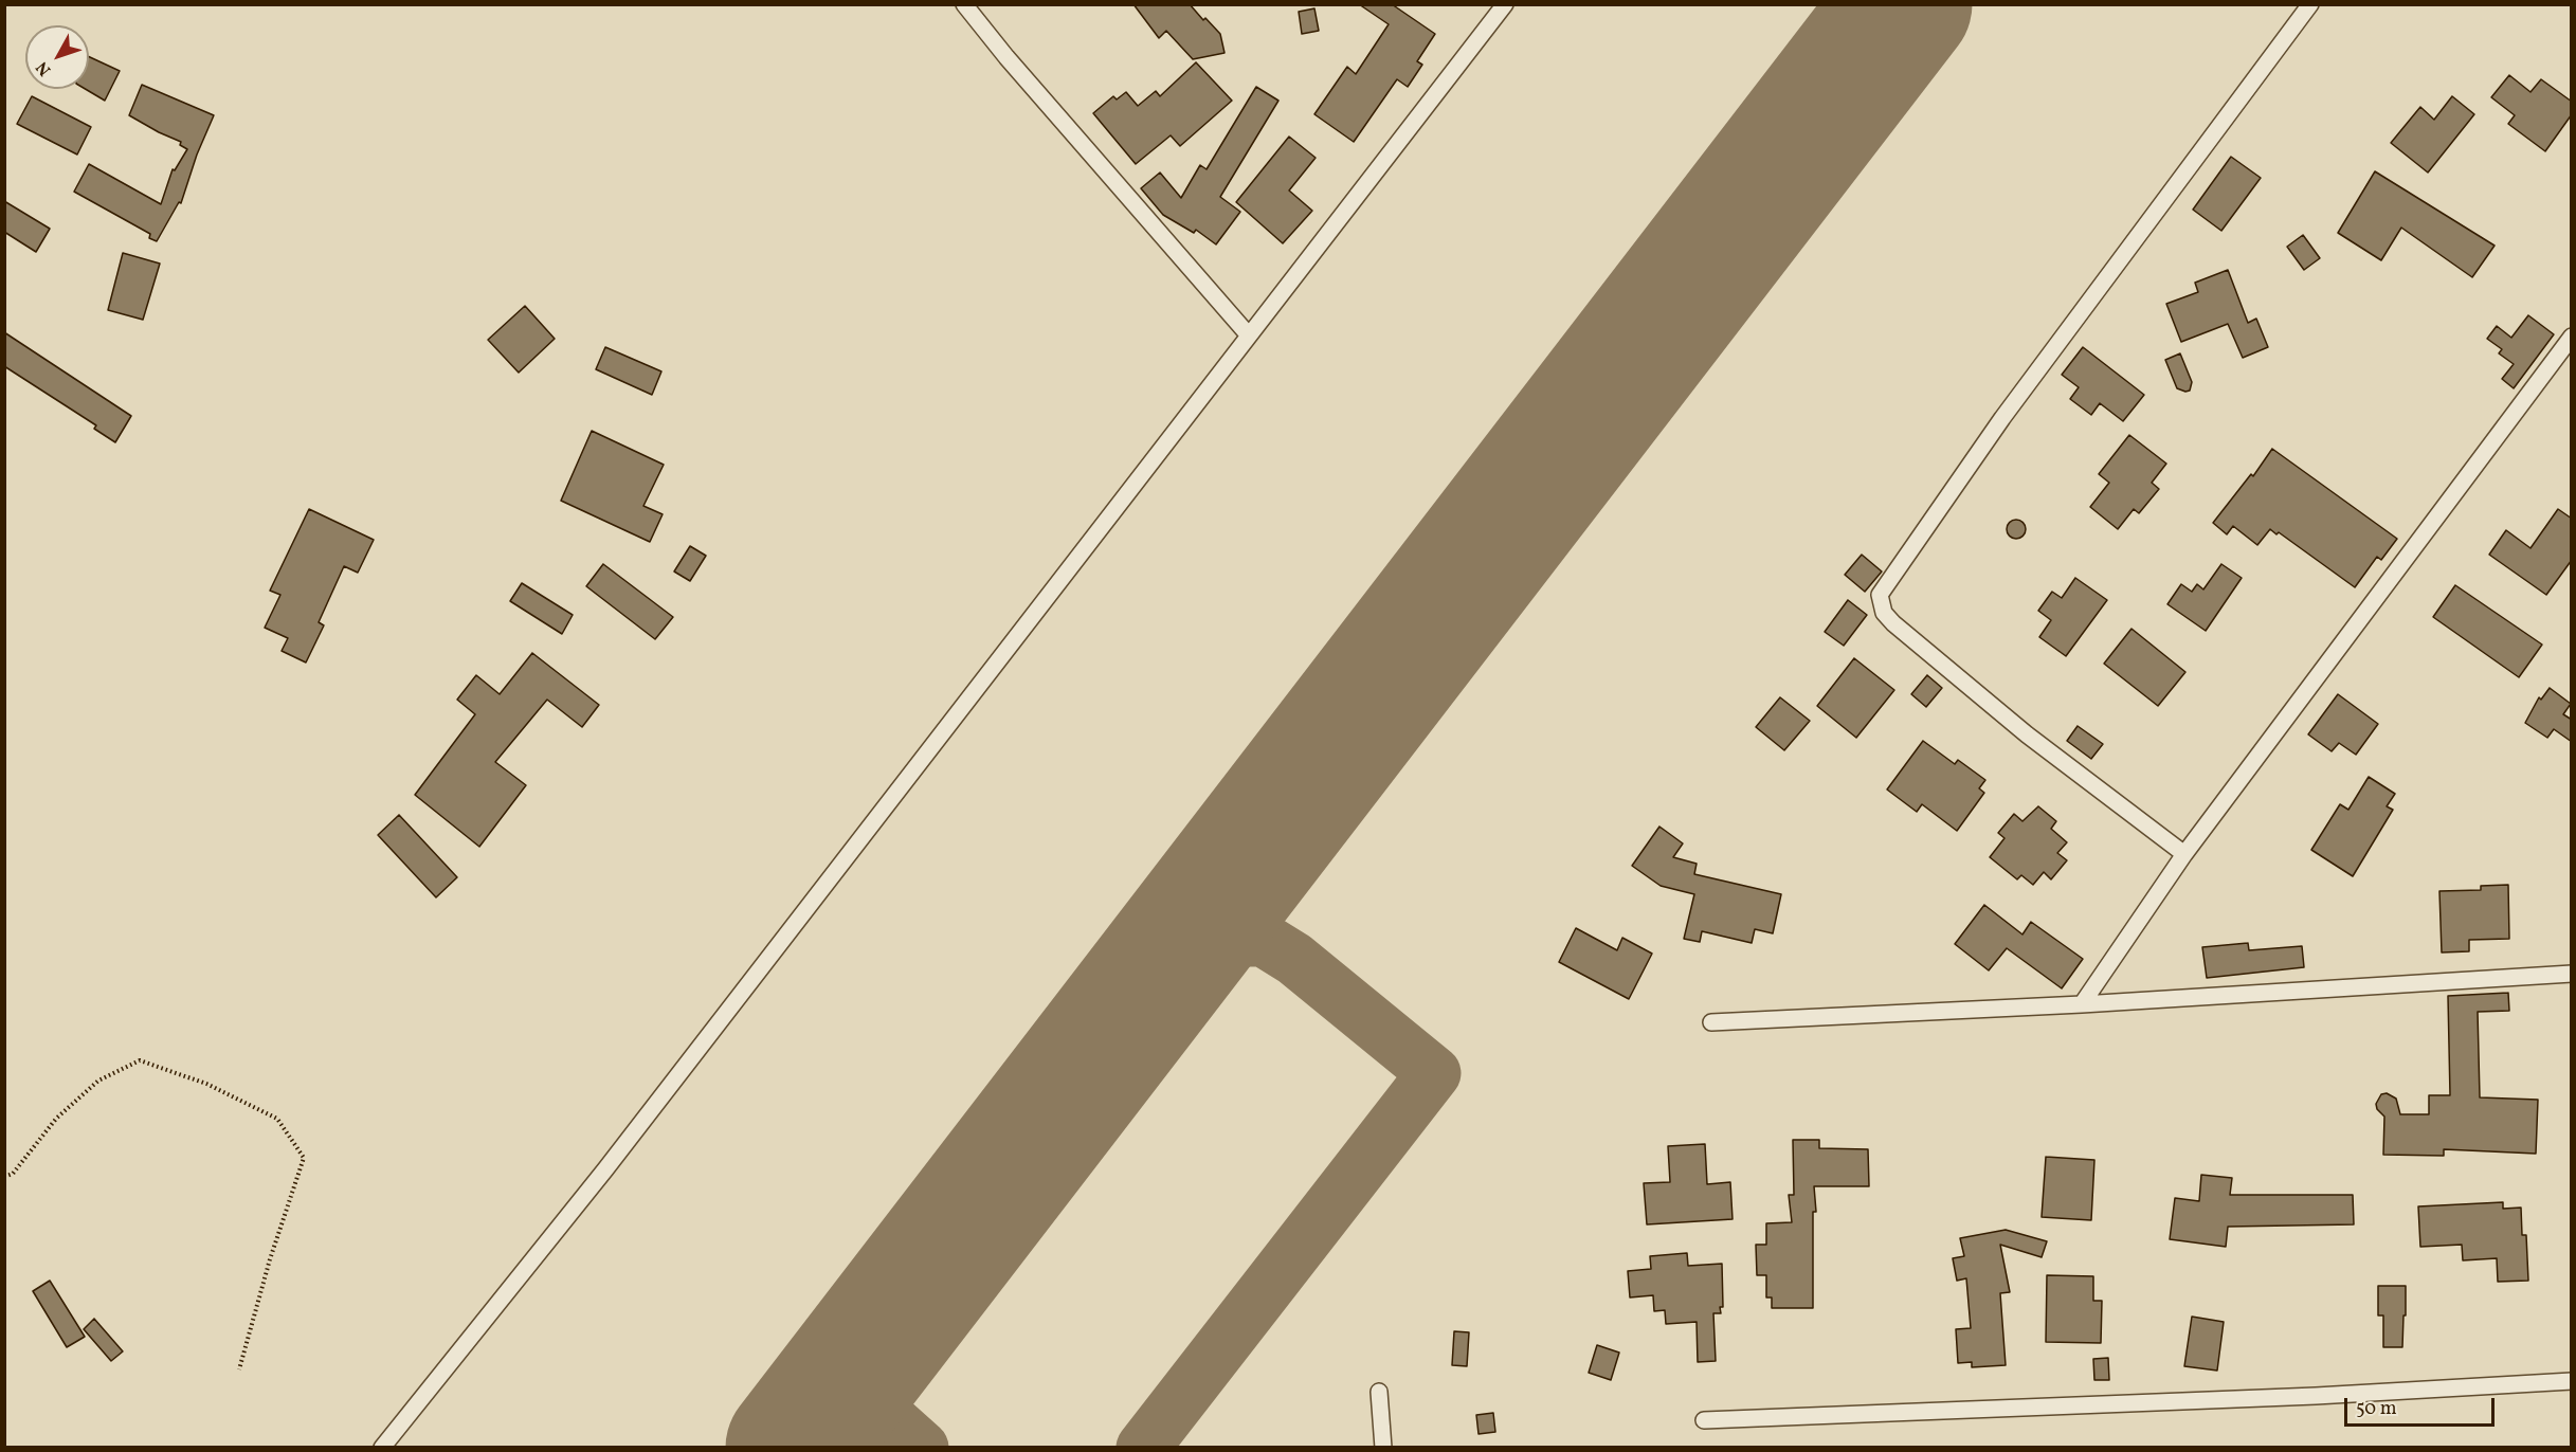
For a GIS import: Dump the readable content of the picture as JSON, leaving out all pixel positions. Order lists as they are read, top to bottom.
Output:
{
  "scale_bar": "50 m",
  "north": "bottom left"
}
